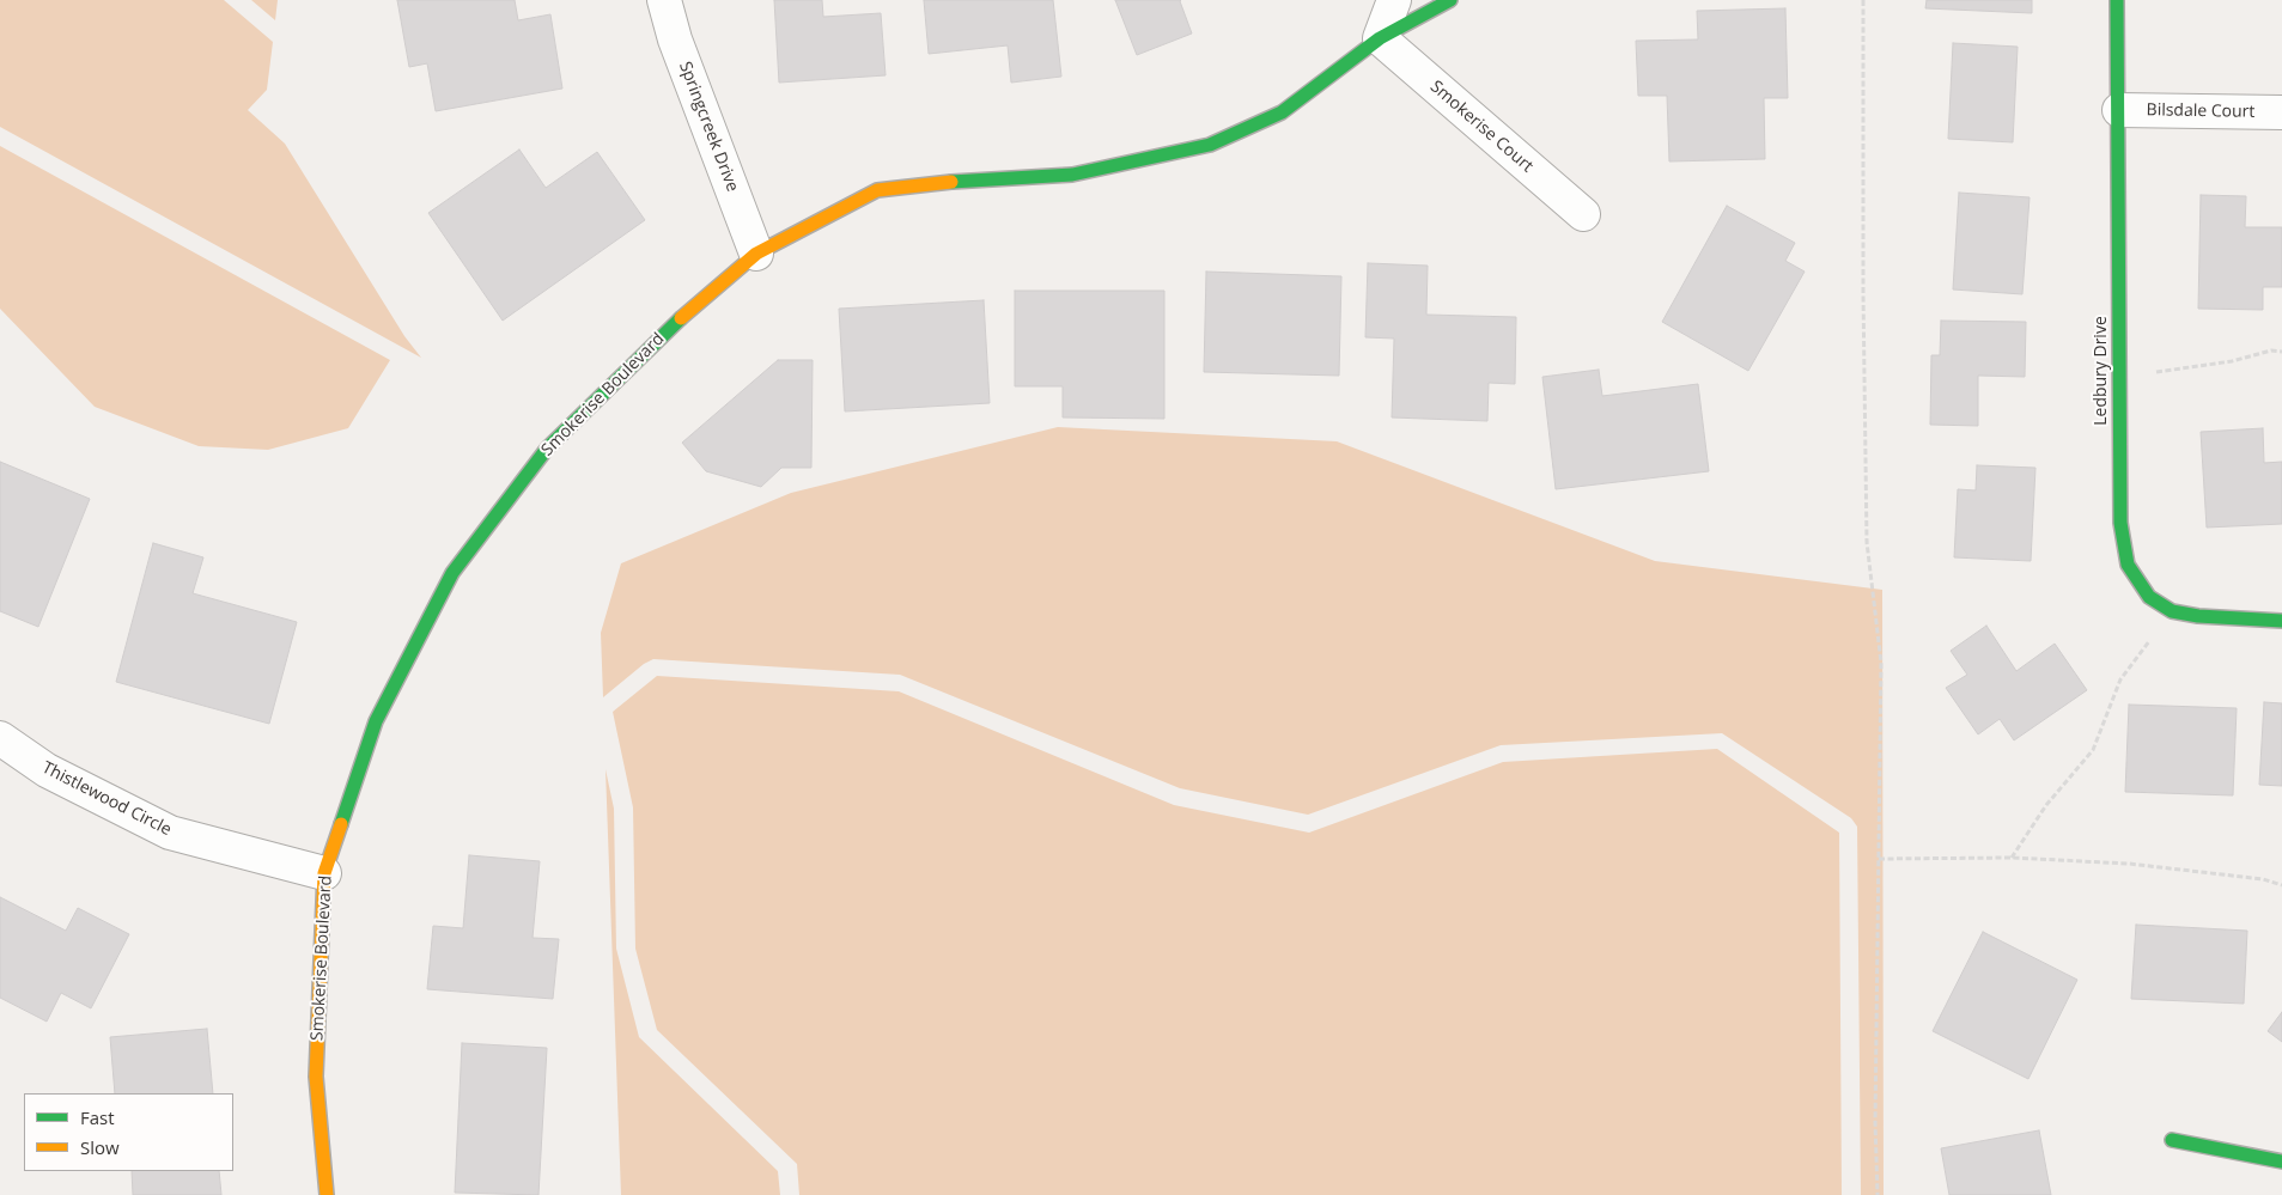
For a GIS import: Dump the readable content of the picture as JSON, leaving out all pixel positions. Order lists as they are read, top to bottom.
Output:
{
  "streets": {
    "street": [
      "Bilsdale Court",
      "Springcreek Drive",
      "Smokerise Court",
      "Ledbury Drive",
      "Smokerise Boulevard",
      "Thistlewood Circle"
    ]
  },
  "crossings": [
    ["Bilsdale Court", "Ledbury Drive"],
    ["Springcreek Drive", "Smokerise Boulevard"],
    ["Smokerise Court", "Smokerise Boulevard"],
    ["Smokerise Boulevard", "Thistlewood Circle"]
  ],
  "legend": ["Fast", "Slow"]
}
